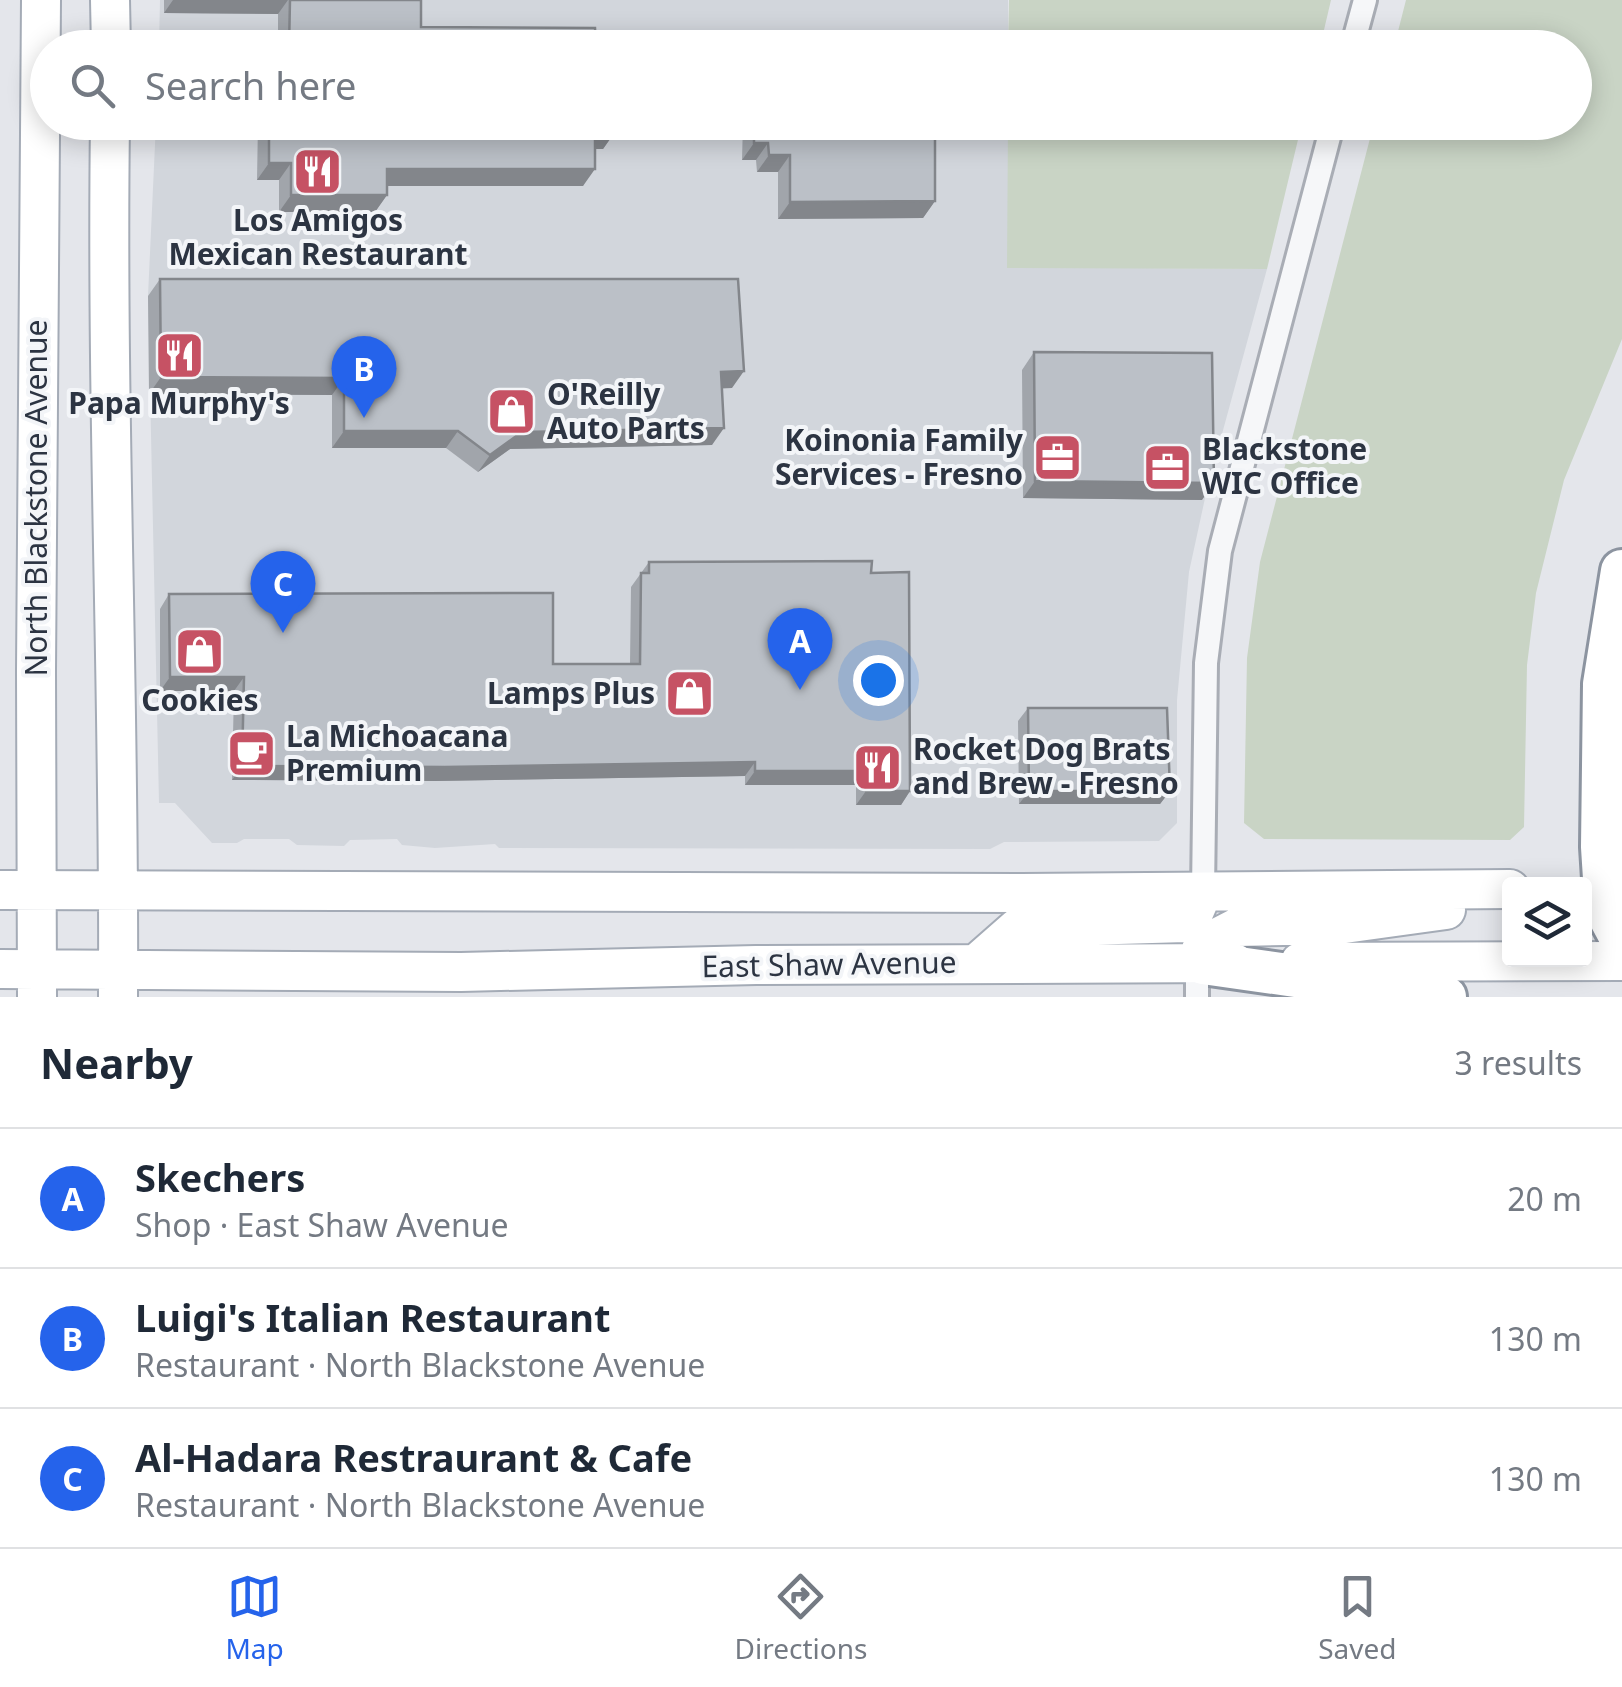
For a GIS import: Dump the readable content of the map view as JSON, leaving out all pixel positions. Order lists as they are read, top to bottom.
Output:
{
  "streets": {
    "main road": ["North Blackstone Avenue", "East Shaw Avenue"]
  },
  "crossings": [
    ["North Blackstone Avenue", "East Shaw Avenue"]
  ],
  "places": {
    "restaurant": ["Los Amigos Mexican Restaurant", "Papa Murphy's", "Rocket Dog Brats and Brew - Fresno"],
    "shop": ["O'Reilly Auto Parts", "Cookies", "Lamps Plus"],
    "office": ["Koinonia Family Services - Fresno", "Blackstone WIC Office"],
    "cafe": ["La Michoacana Premium"]
  },
  "page": {
    "search": "Search here",
    "pins": ["B", "C", "A"],
    "heading": ["Nearby", "3 results"],
    "list": [
      {
        "mark": "A",
        "name": "Skechers",
        "note": "Shop · East Shaw Avenue",
        "value": "20 m"
      },
      {
        "mark": "B",
        "name": "Luigi's Italian Restaurant",
        "note": "Restaurant · North Blackstone Avenue",
        "value": "130 m"
      },
      {
        "mark": "C",
        "name": "Al-Hadara Restraurant & Cafe",
        "note": "Restaurant · North Blackstone Avenue",
        "value": "130 m"
      }
    ],
    "nav": ["Map", "Directions", "Saved"]
  }
}
